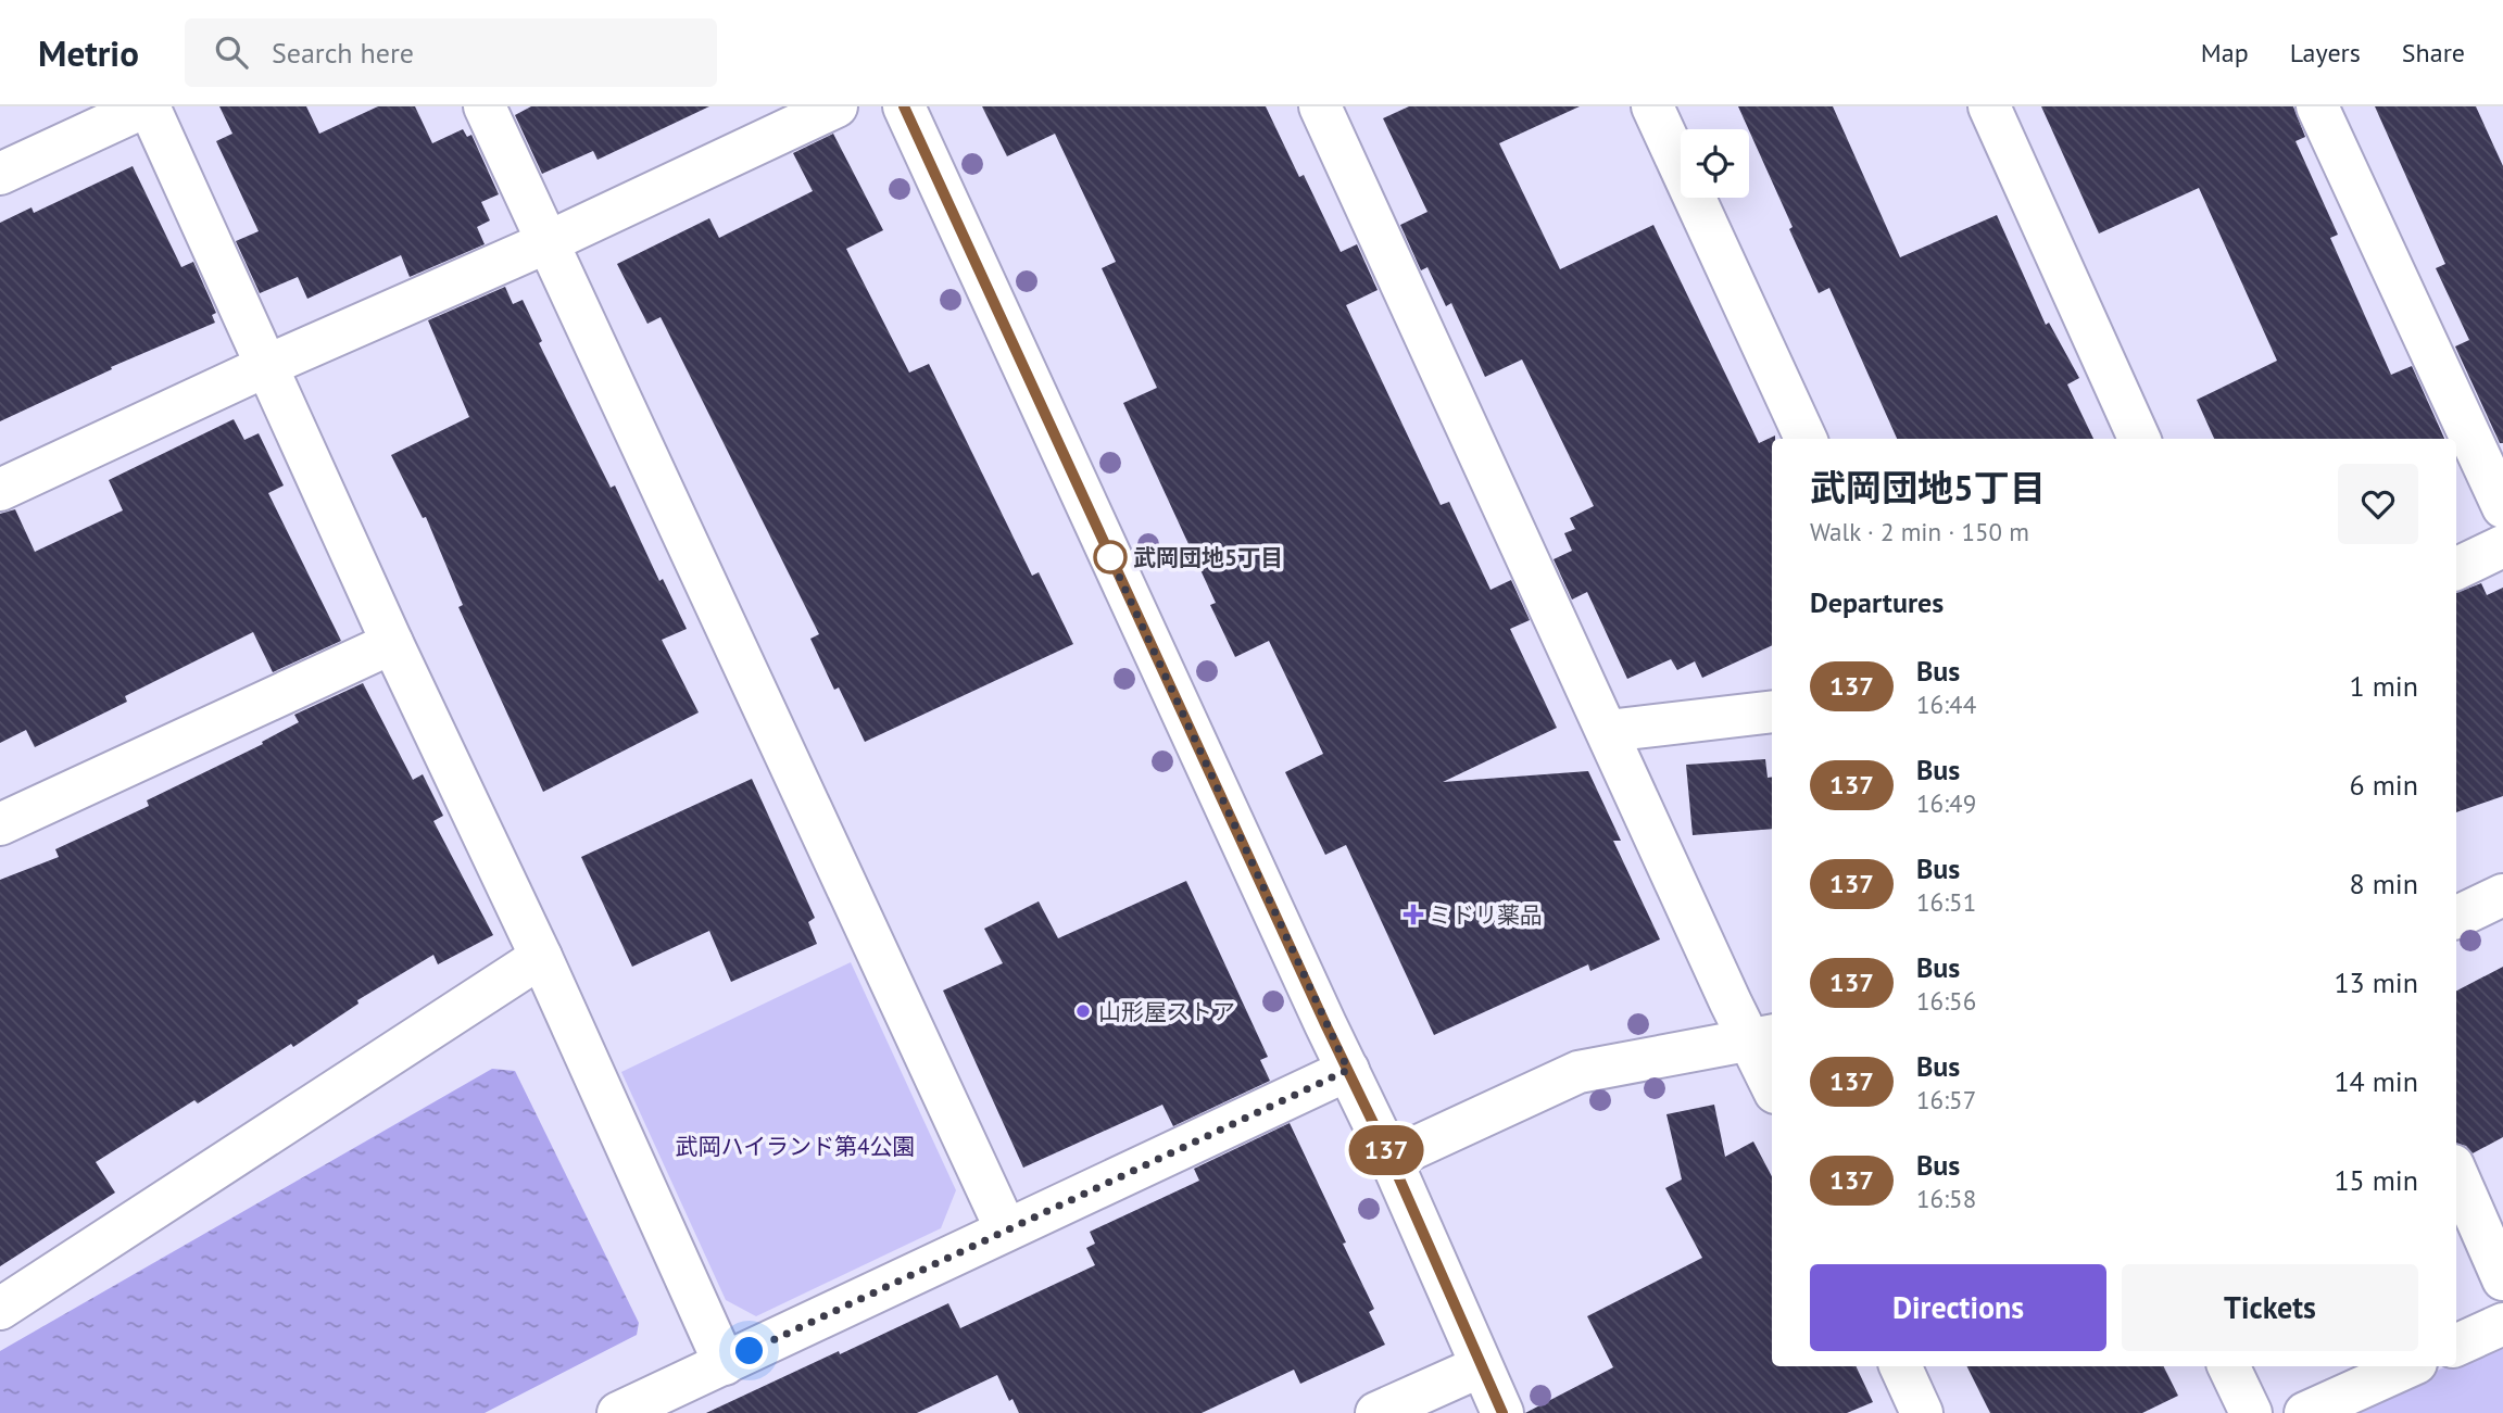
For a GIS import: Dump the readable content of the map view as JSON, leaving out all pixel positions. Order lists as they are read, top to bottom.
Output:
{
  "parks": ["武岡ハイランド第4公園"],
  "places": {
    "other": ["武岡団地5丁目", "山形屋ストア"],
    "health": ["ミドリ薬品"]
  },
  "lines": ["bus line 137"],
  "page": {
    "header": "Metrio",
    "search": "Search here",
    "nav": ["Map", "Layers", "Share"],
    "on_map": "137",
    "heading": [
      ["武岡団地5丁目", "Walk · 2 min · 150 m"],
      "Departures"
    ],
    "list": [
      {
        "mark": "137",
        "name": "Bus",
        "note": "16:44",
        "value": "1 min"
      },
      {
        "mark": "137",
        "name": "Bus",
        "note": "16:49",
        "value": "6 min"
      },
      {
        "mark": "137",
        "name": "Bus",
        "note": "16:51",
        "value": "8 min"
      },
      {
        "mark": "137",
        "name": "Bus",
        "note": "16:56",
        "value": "13 min"
      },
      {
        "mark": "137",
        "name": "Bus",
        "note": "16:57",
        "value": "14 min"
      },
      {
        "mark": "137",
        "name": "Bus",
        "note": "16:58",
        "value": "15 min"
      }
    ],
    "buttons": ["Directions", "Tickets"]
  }
}
